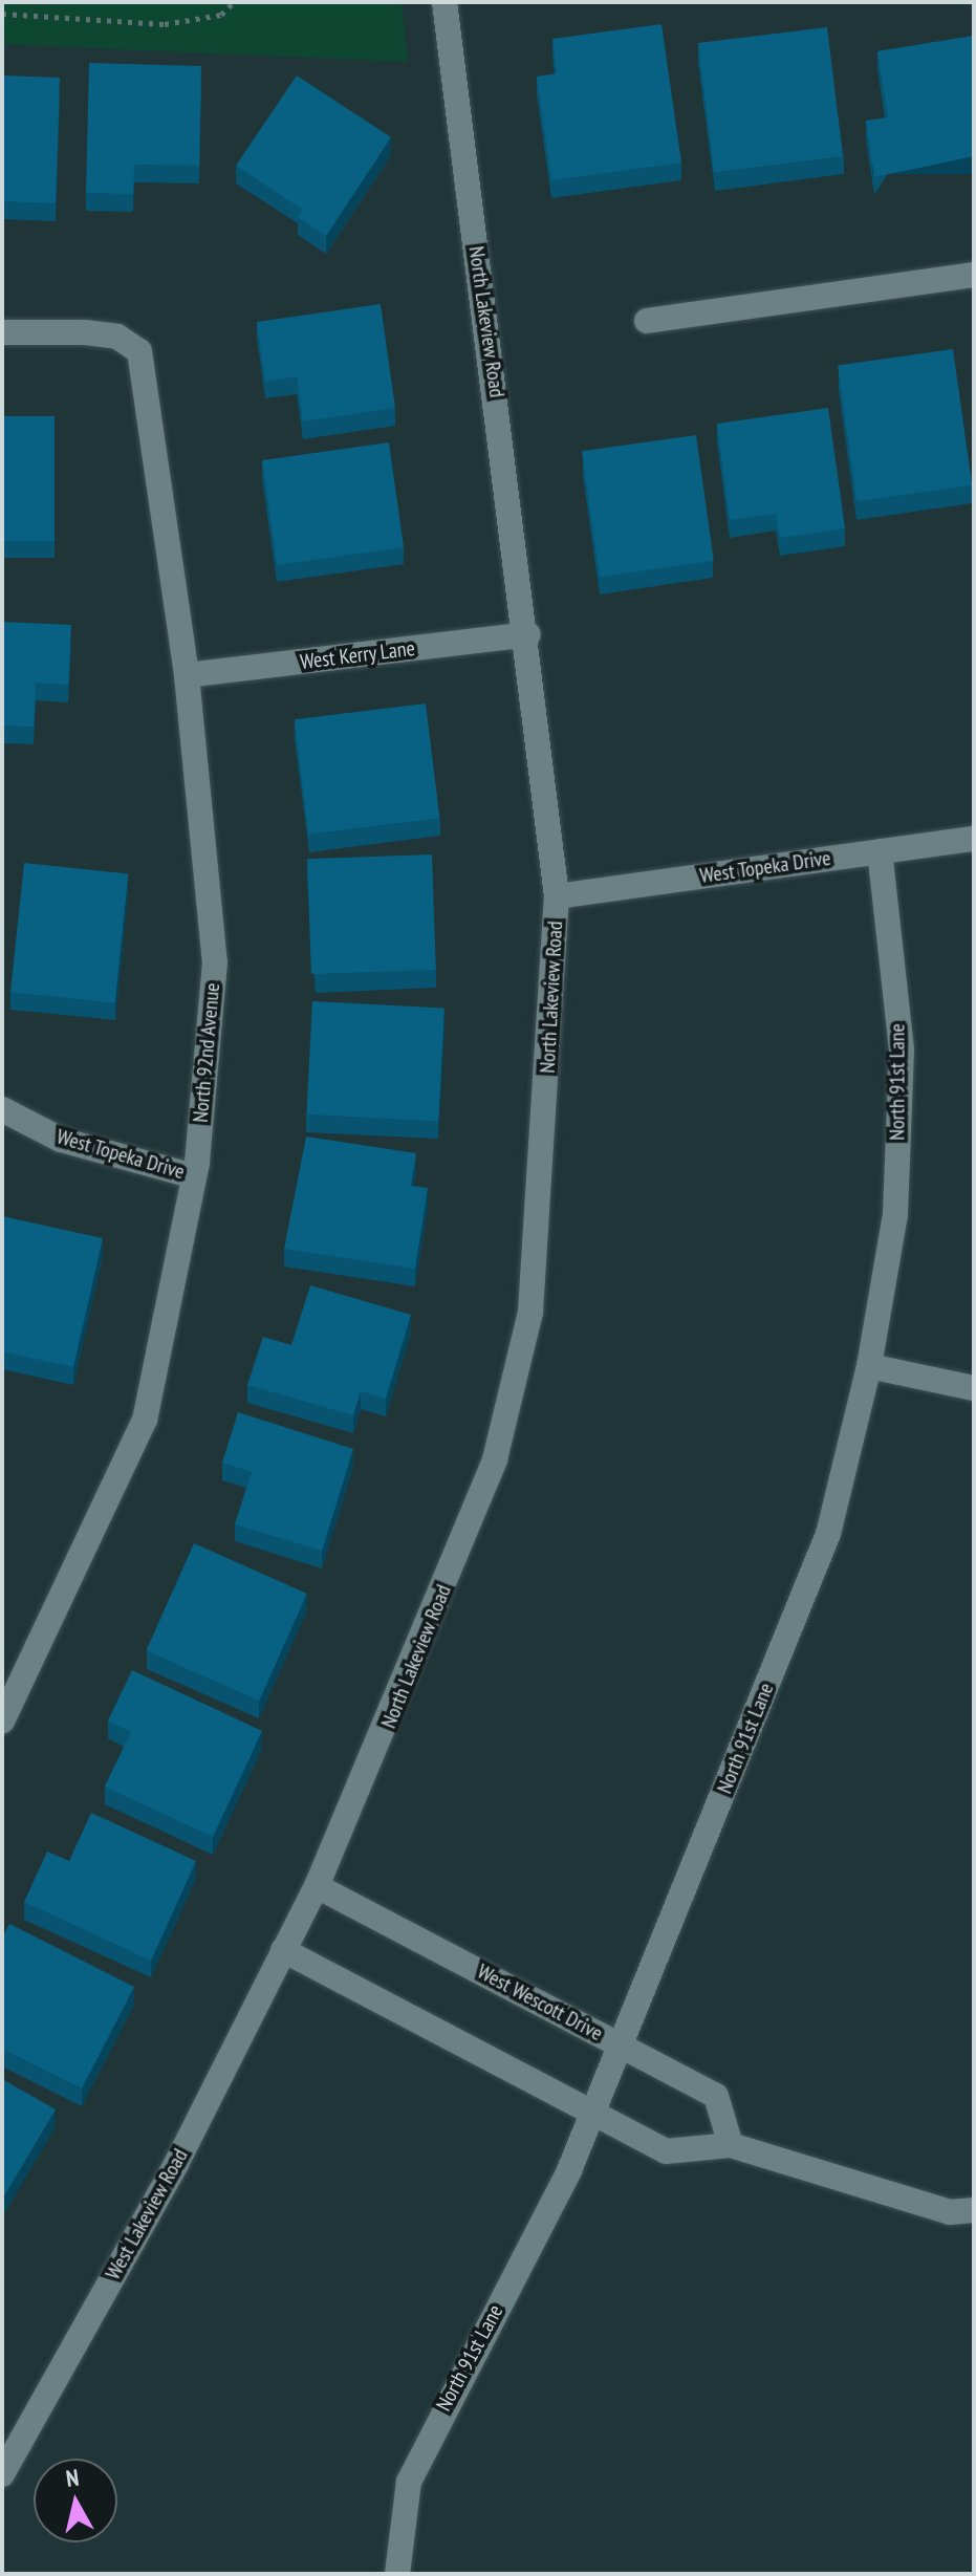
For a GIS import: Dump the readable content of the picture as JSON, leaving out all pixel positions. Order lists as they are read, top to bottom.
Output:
{
  "streets": {
    "street": [
      "North Lakeview Road",
      "West Kerry Lane",
      "West Topeka Drive",
      "North 92nd Avenue",
      "North 91st Lane",
      "West Wescott Drive",
      "West Lakeview Road"
    ]
  },
  "crossings": [
    ["North Lakeview Road", "West Kerry Lane"],
    ["North Lakeview Road", "West Topeka Drive"],
    ["North Lakeview Road", "West Wescott Drive"],
    ["North Lakeview Road", "West Lakeview Road"],
    ["West Kerry Lane", "North 92nd Avenue"],
    ["West Topeka Drive", "North 92nd Avenue"],
    ["West Topeka Drive", "North 91st Lane"],
    ["North 91st Lane", "West Wescott Drive"]
  ],
  "north": "top"
}
